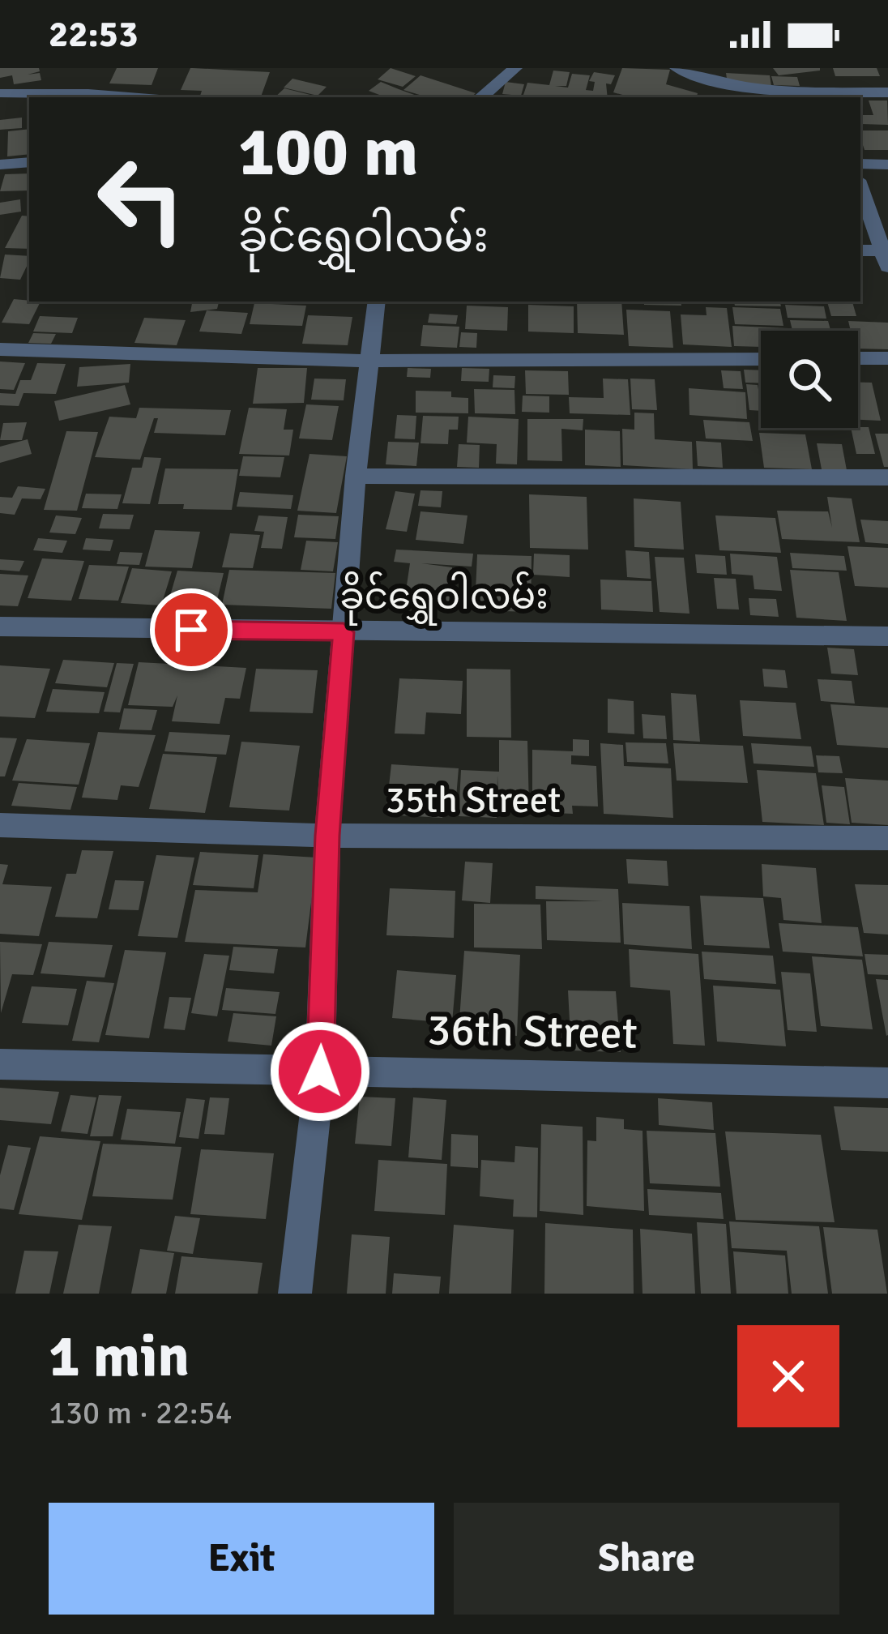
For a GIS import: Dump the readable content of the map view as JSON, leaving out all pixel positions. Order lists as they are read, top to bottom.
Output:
{
  "streets": {
    "street": ["ခိုင်ရွှေဝါလမ်း", "35th Street", "36th Street"]
  },
  "page": {
    "status": "22:53",
    "turn": ["100 m", "ခိုင်ရွှေဝါလမ်း"],
    "heading": ["1 min", "130 m · 22:54"],
    "buttons": ["Exit", "Share"]
  }
}
